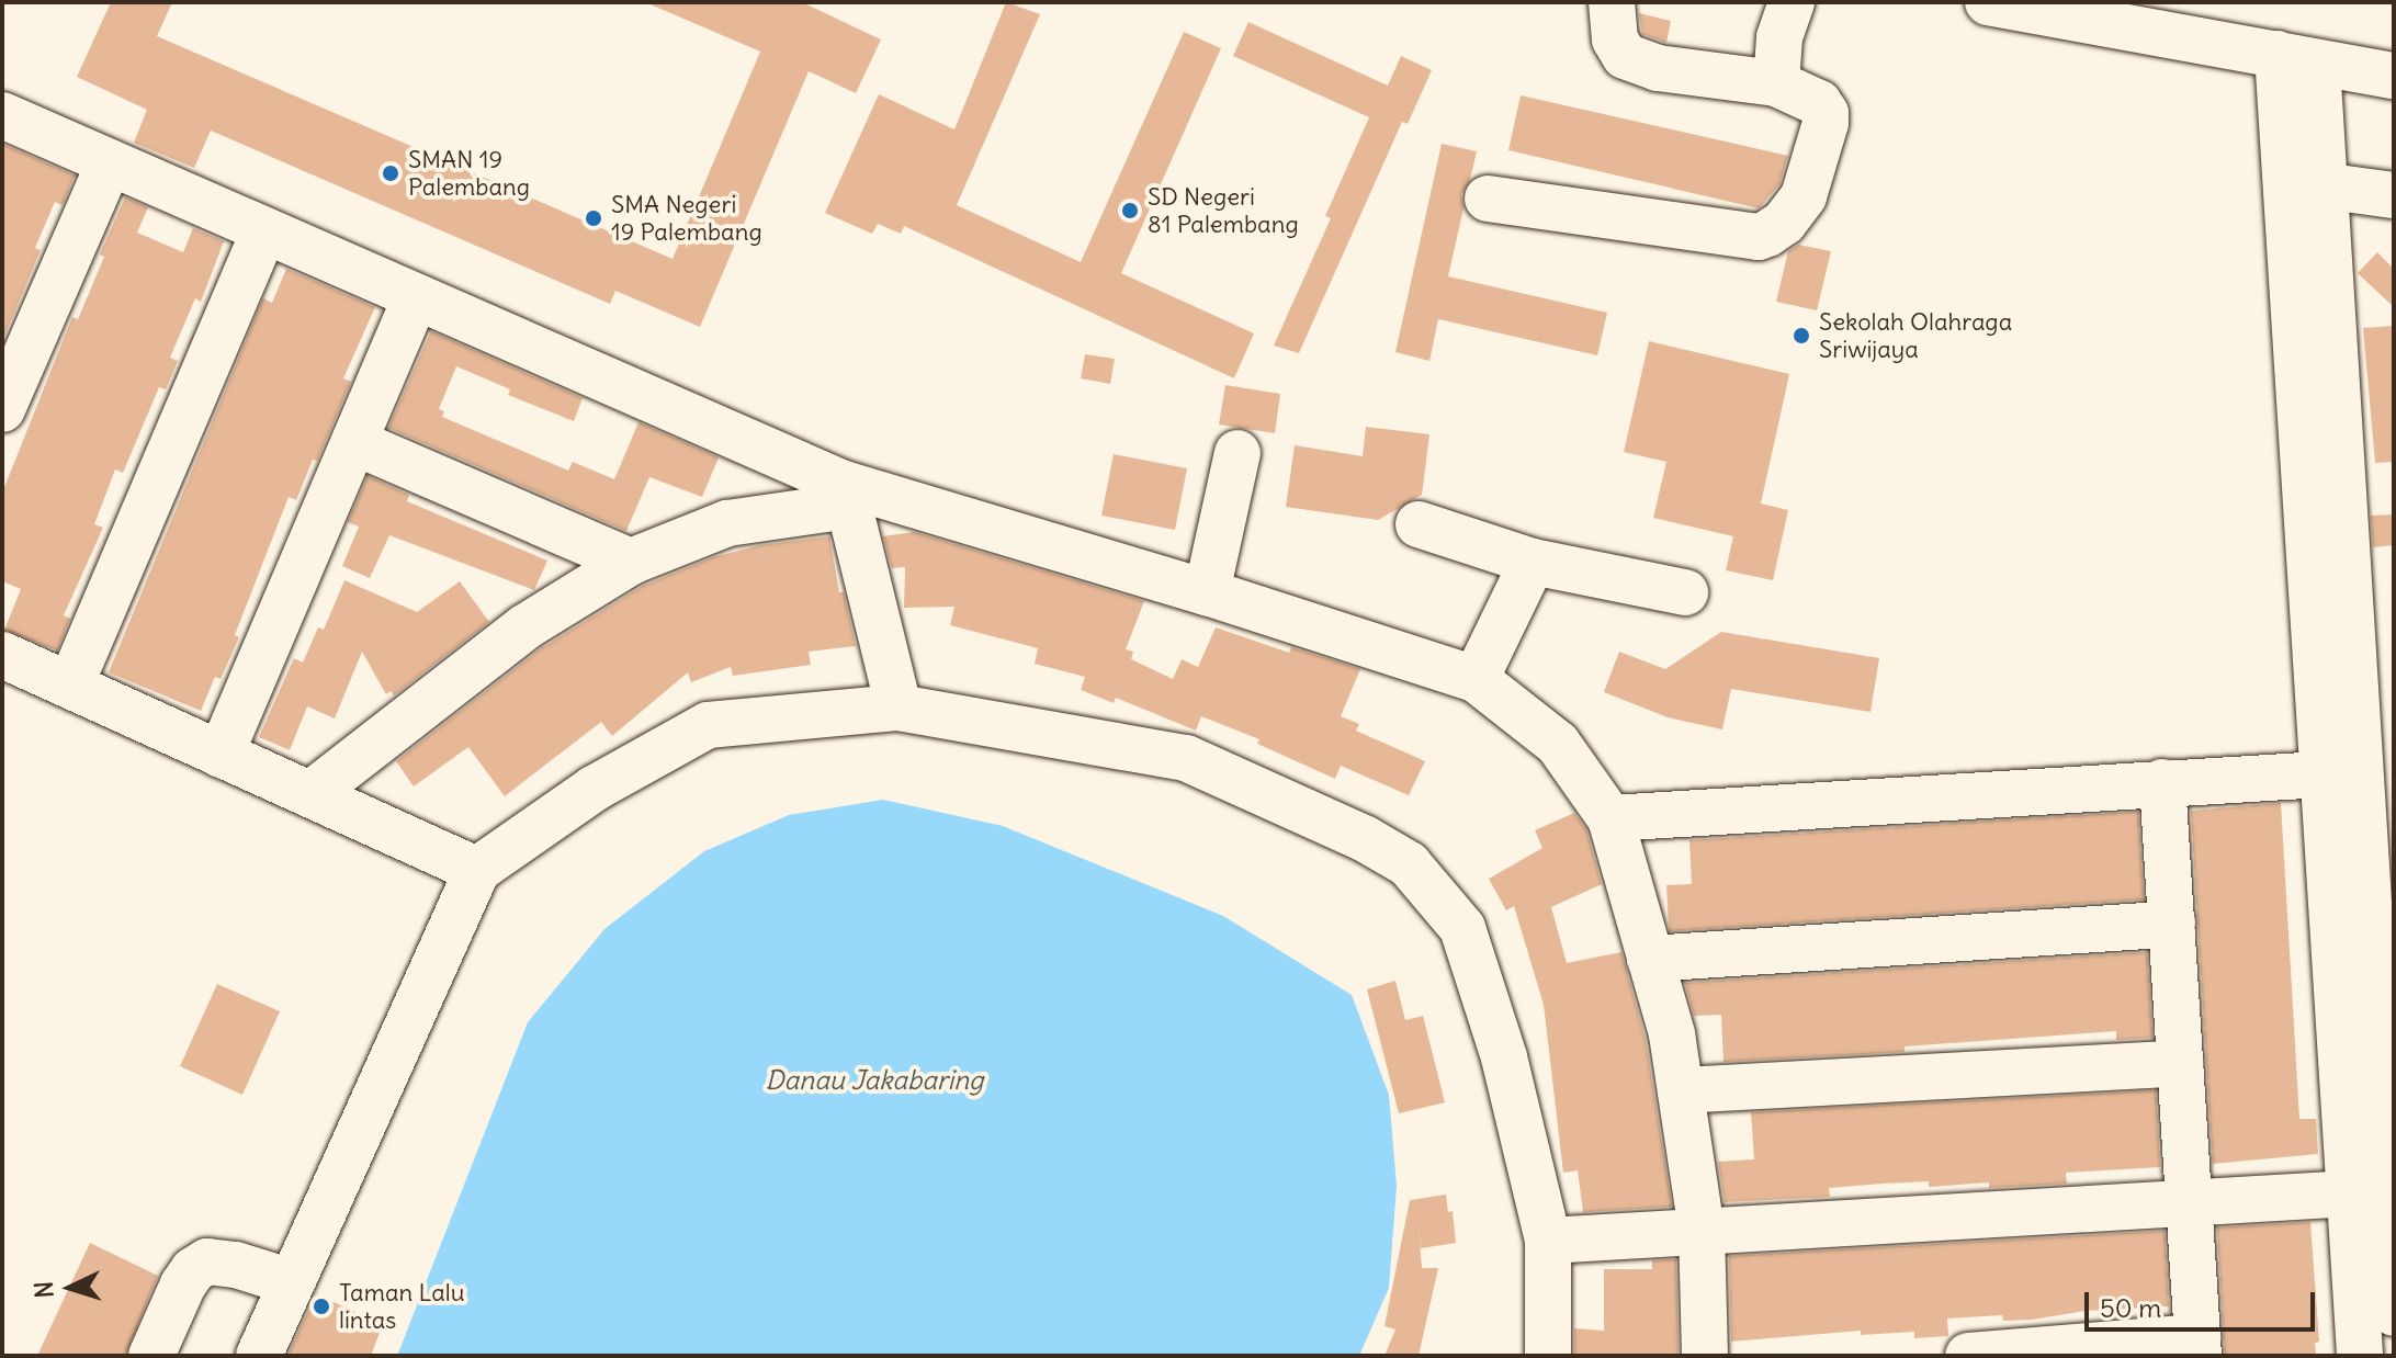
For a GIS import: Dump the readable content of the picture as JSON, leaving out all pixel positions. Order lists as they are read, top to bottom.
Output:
{
  "water": ["Danau Jakabaring"],
  "places": [
    "SMAN 19 Palembang",
    "SD Negeri 81 Palembang",
    "SMA Negeri 19 Palembang",
    "Sekolah Olahraga Sriwijaya",
    "Taman Lalu lintas"
  ],
  "scale_bar": "50 m",
  "north": "left"
}
